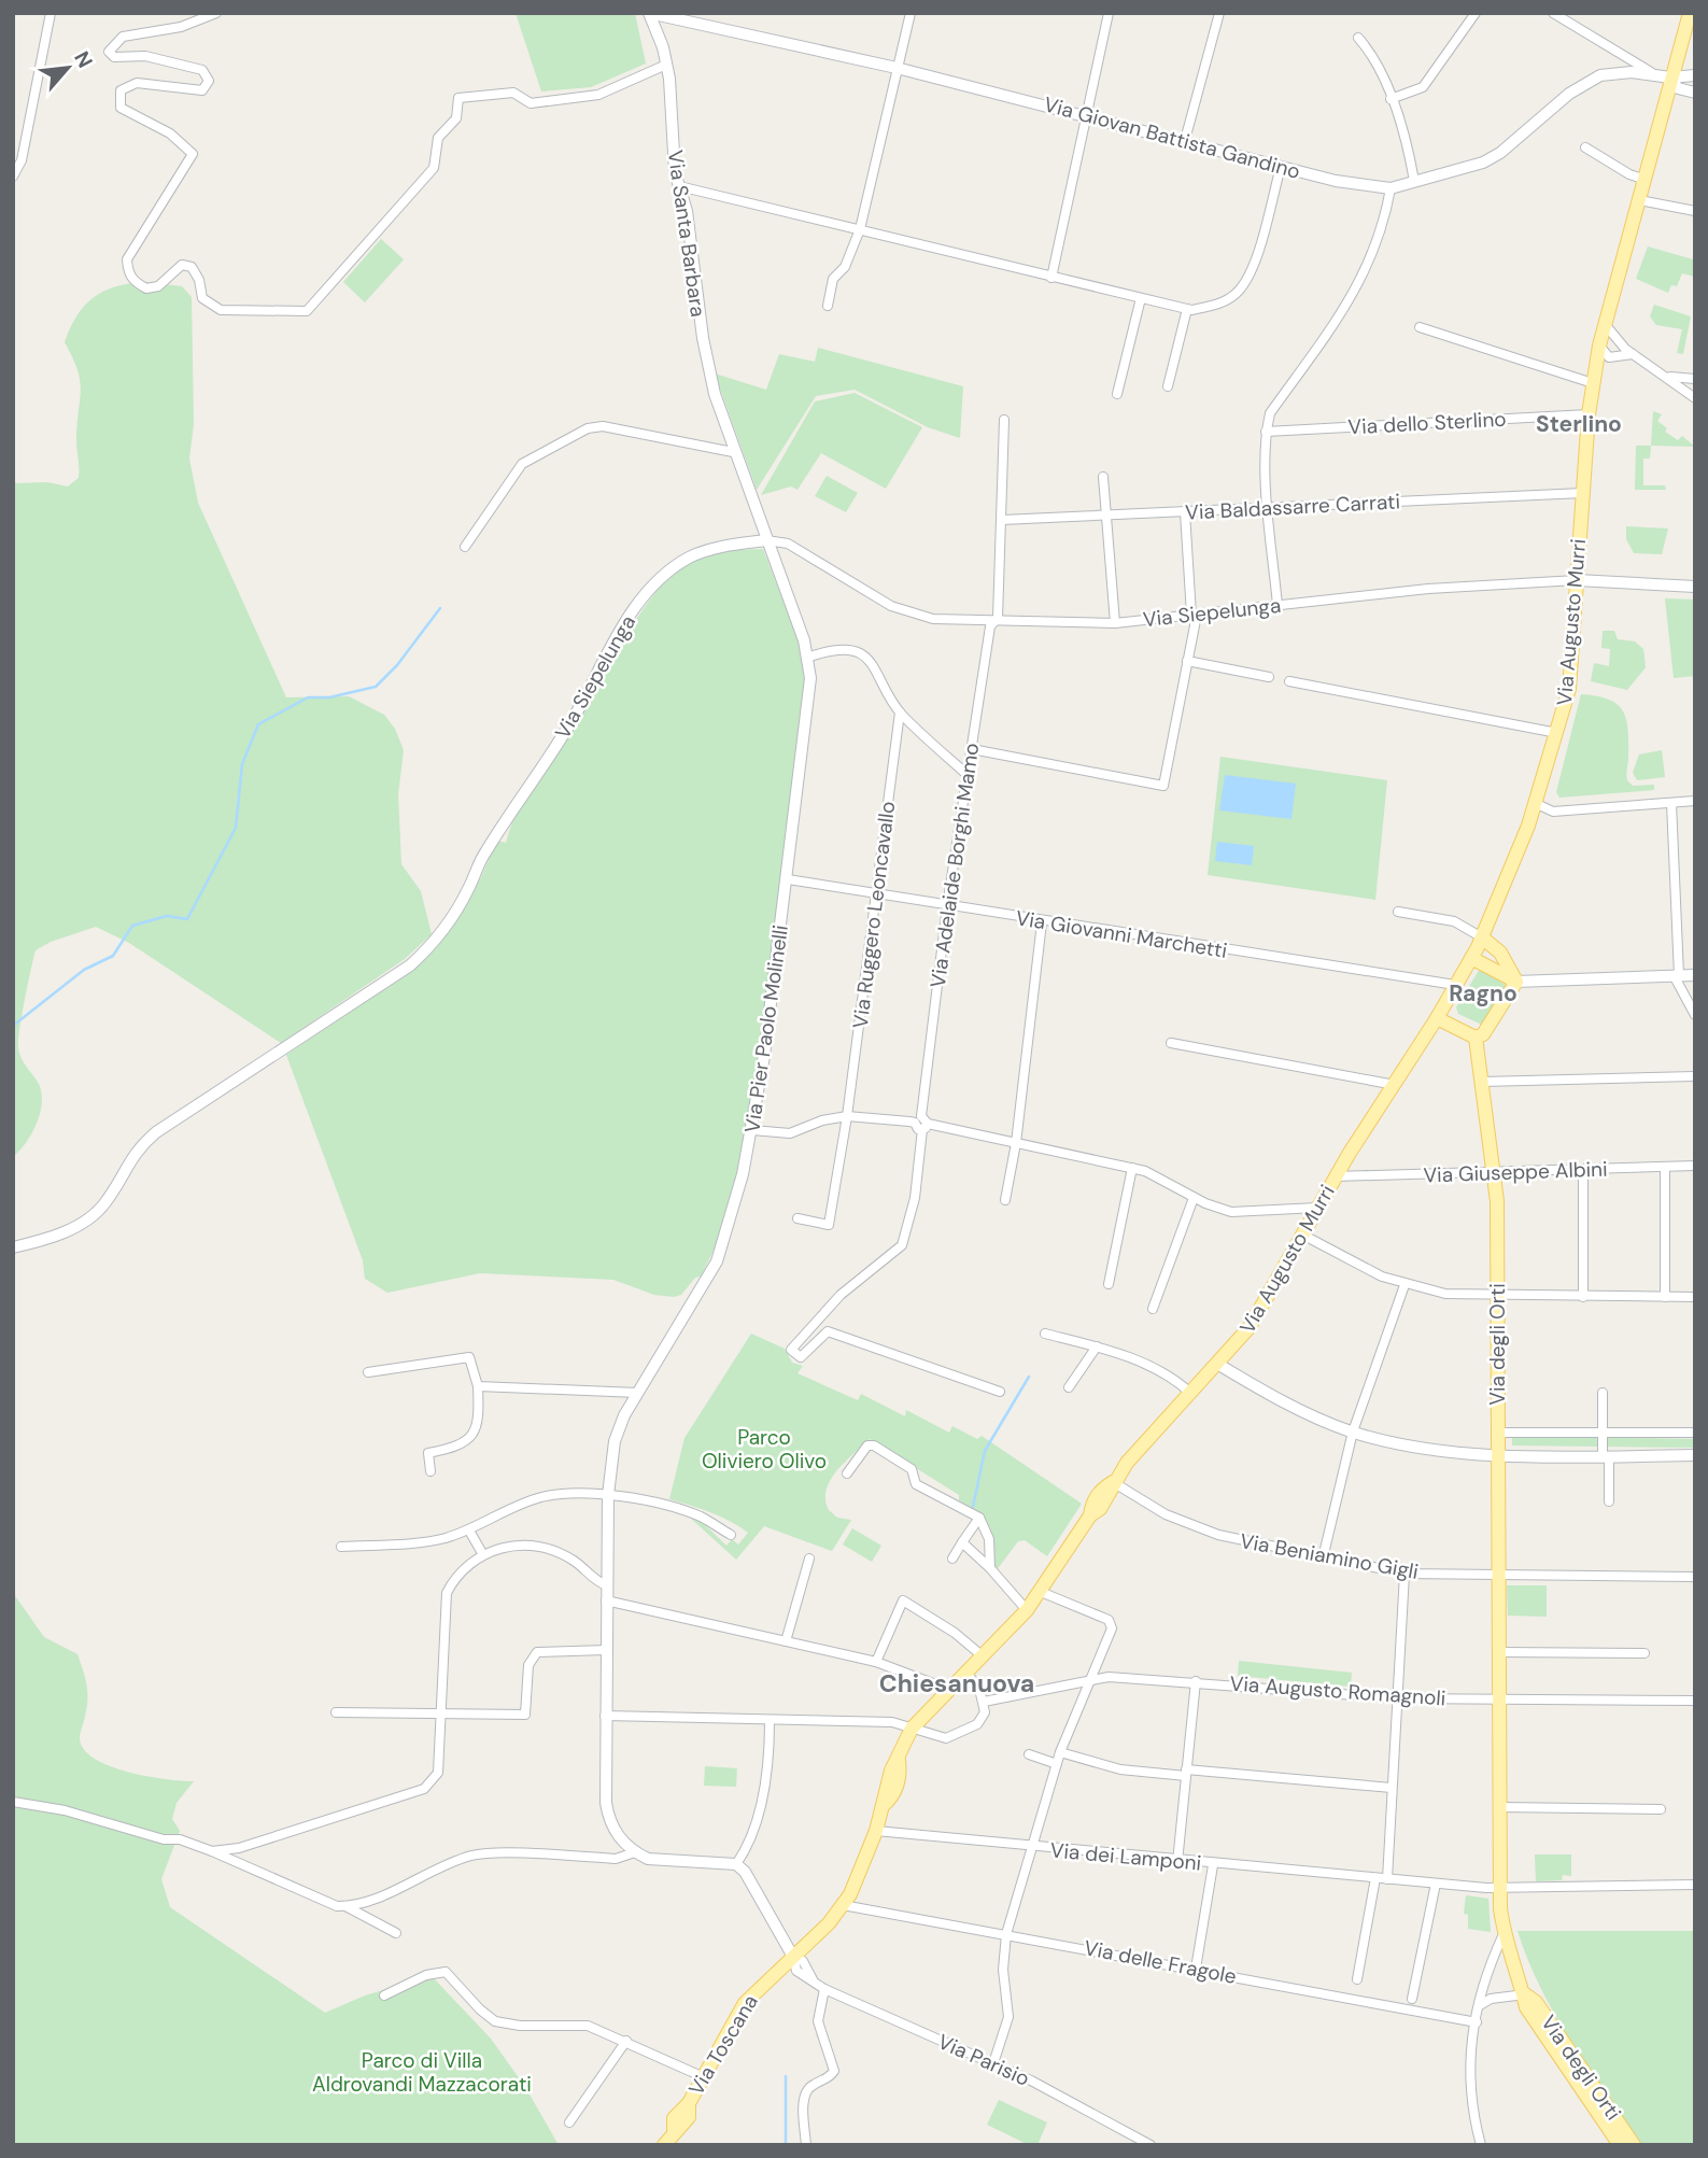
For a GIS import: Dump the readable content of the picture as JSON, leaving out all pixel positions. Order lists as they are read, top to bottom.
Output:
{
  "streets": {
    "main road": ["Via Augusto Murri", "Via degli Orti", "Via Toscana"],
    "street": [
      "Via Giovan Battista Gandino",
      "Via Santa Barbara",
      "Via dello Sterlino",
      "Via Baldassarre Carrati",
      "Via Siepelunga",
      "Via Adelaide Borghi Mamo",
      "Via Ruggero Leoncavallo",
      "Via Giovanni Marchetti",
      "Via Pier Paolo Molinelli",
      "Via Giuseppe Albini",
      "Via Beniamino Gigli",
      "Via Augusto Romagnoli",
      "Via dei Lamponi",
      "Via delle Fragole",
      "Via Parisio"
    ]
  },
  "crossings": [
    ["Via Giovan Battista Gandino", "Via Santa Barbara"],
    ["Via Giovan Battista Gandino", "Via Augusto Murri"],
    ["Via Santa Barbara", "Via Siepelunga"],
    ["Via Santa Barbara", "Via Pier Paolo Molinelli"],
    ["Via dello Sterlino", "Via Augusto Murri"],
    ["Via Baldassarre Carrati", "Via Augusto Murri"],
    ["Via Baldassarre Carrati", "Via Adelaide Borghi Mamo"],
    ["Via Siepelunga", "Via Augusto Murri"],
    ["Via Siepelunga", "Via Adelaide Borghi Mamo"],
    ["Via Siepelunga", "Via Pier Paolo Molinelli"],
    ["Via Augusto Murri", "Via Giovanni Marchetti"],
    ["Via Augusto Murri", "Via Giuseppe Albini"],
    ["Via Augusto Murri", "Via Beniamino Gigli"],
    ["Via Augusto Murri", "Via dei Lamponi"],
    ["Via Augusto Murri", "Via delle Fragole"],
    ["Via Augusto Murri", "Via Toscana"],
    ["Via Augusto Murri", "Via Parisio"],
    ["Via Adelaide Borghi Mamo", "Via Giovanni Marchetti"],
    ["Via Ruggero Leoncavallo", "Via Giovanni Marchetti"],
    ["Via Giovanni Marchetti", "Via Pier Paolo Molinelli"],
    ["Via Giuseppe Albini", "Via degli Orti"],
    ["Via degli Orti", "Via Beniamino Gigli"],
    ["Via degli Orti", "Via Augusto Romagnoli"],
    ["Via degli Orti", "Via dei Lamponi"],
    ["Via Toscana", "Via Parisio"]
  ],
  "districts": ["Sterlino", "Ragno", "Chiesanuova"],
  "parks": ["Parco Oliviero Olivo", "Parco di Villa Aldrovandi Mazzacorati"],
  "north": "top right"
}
